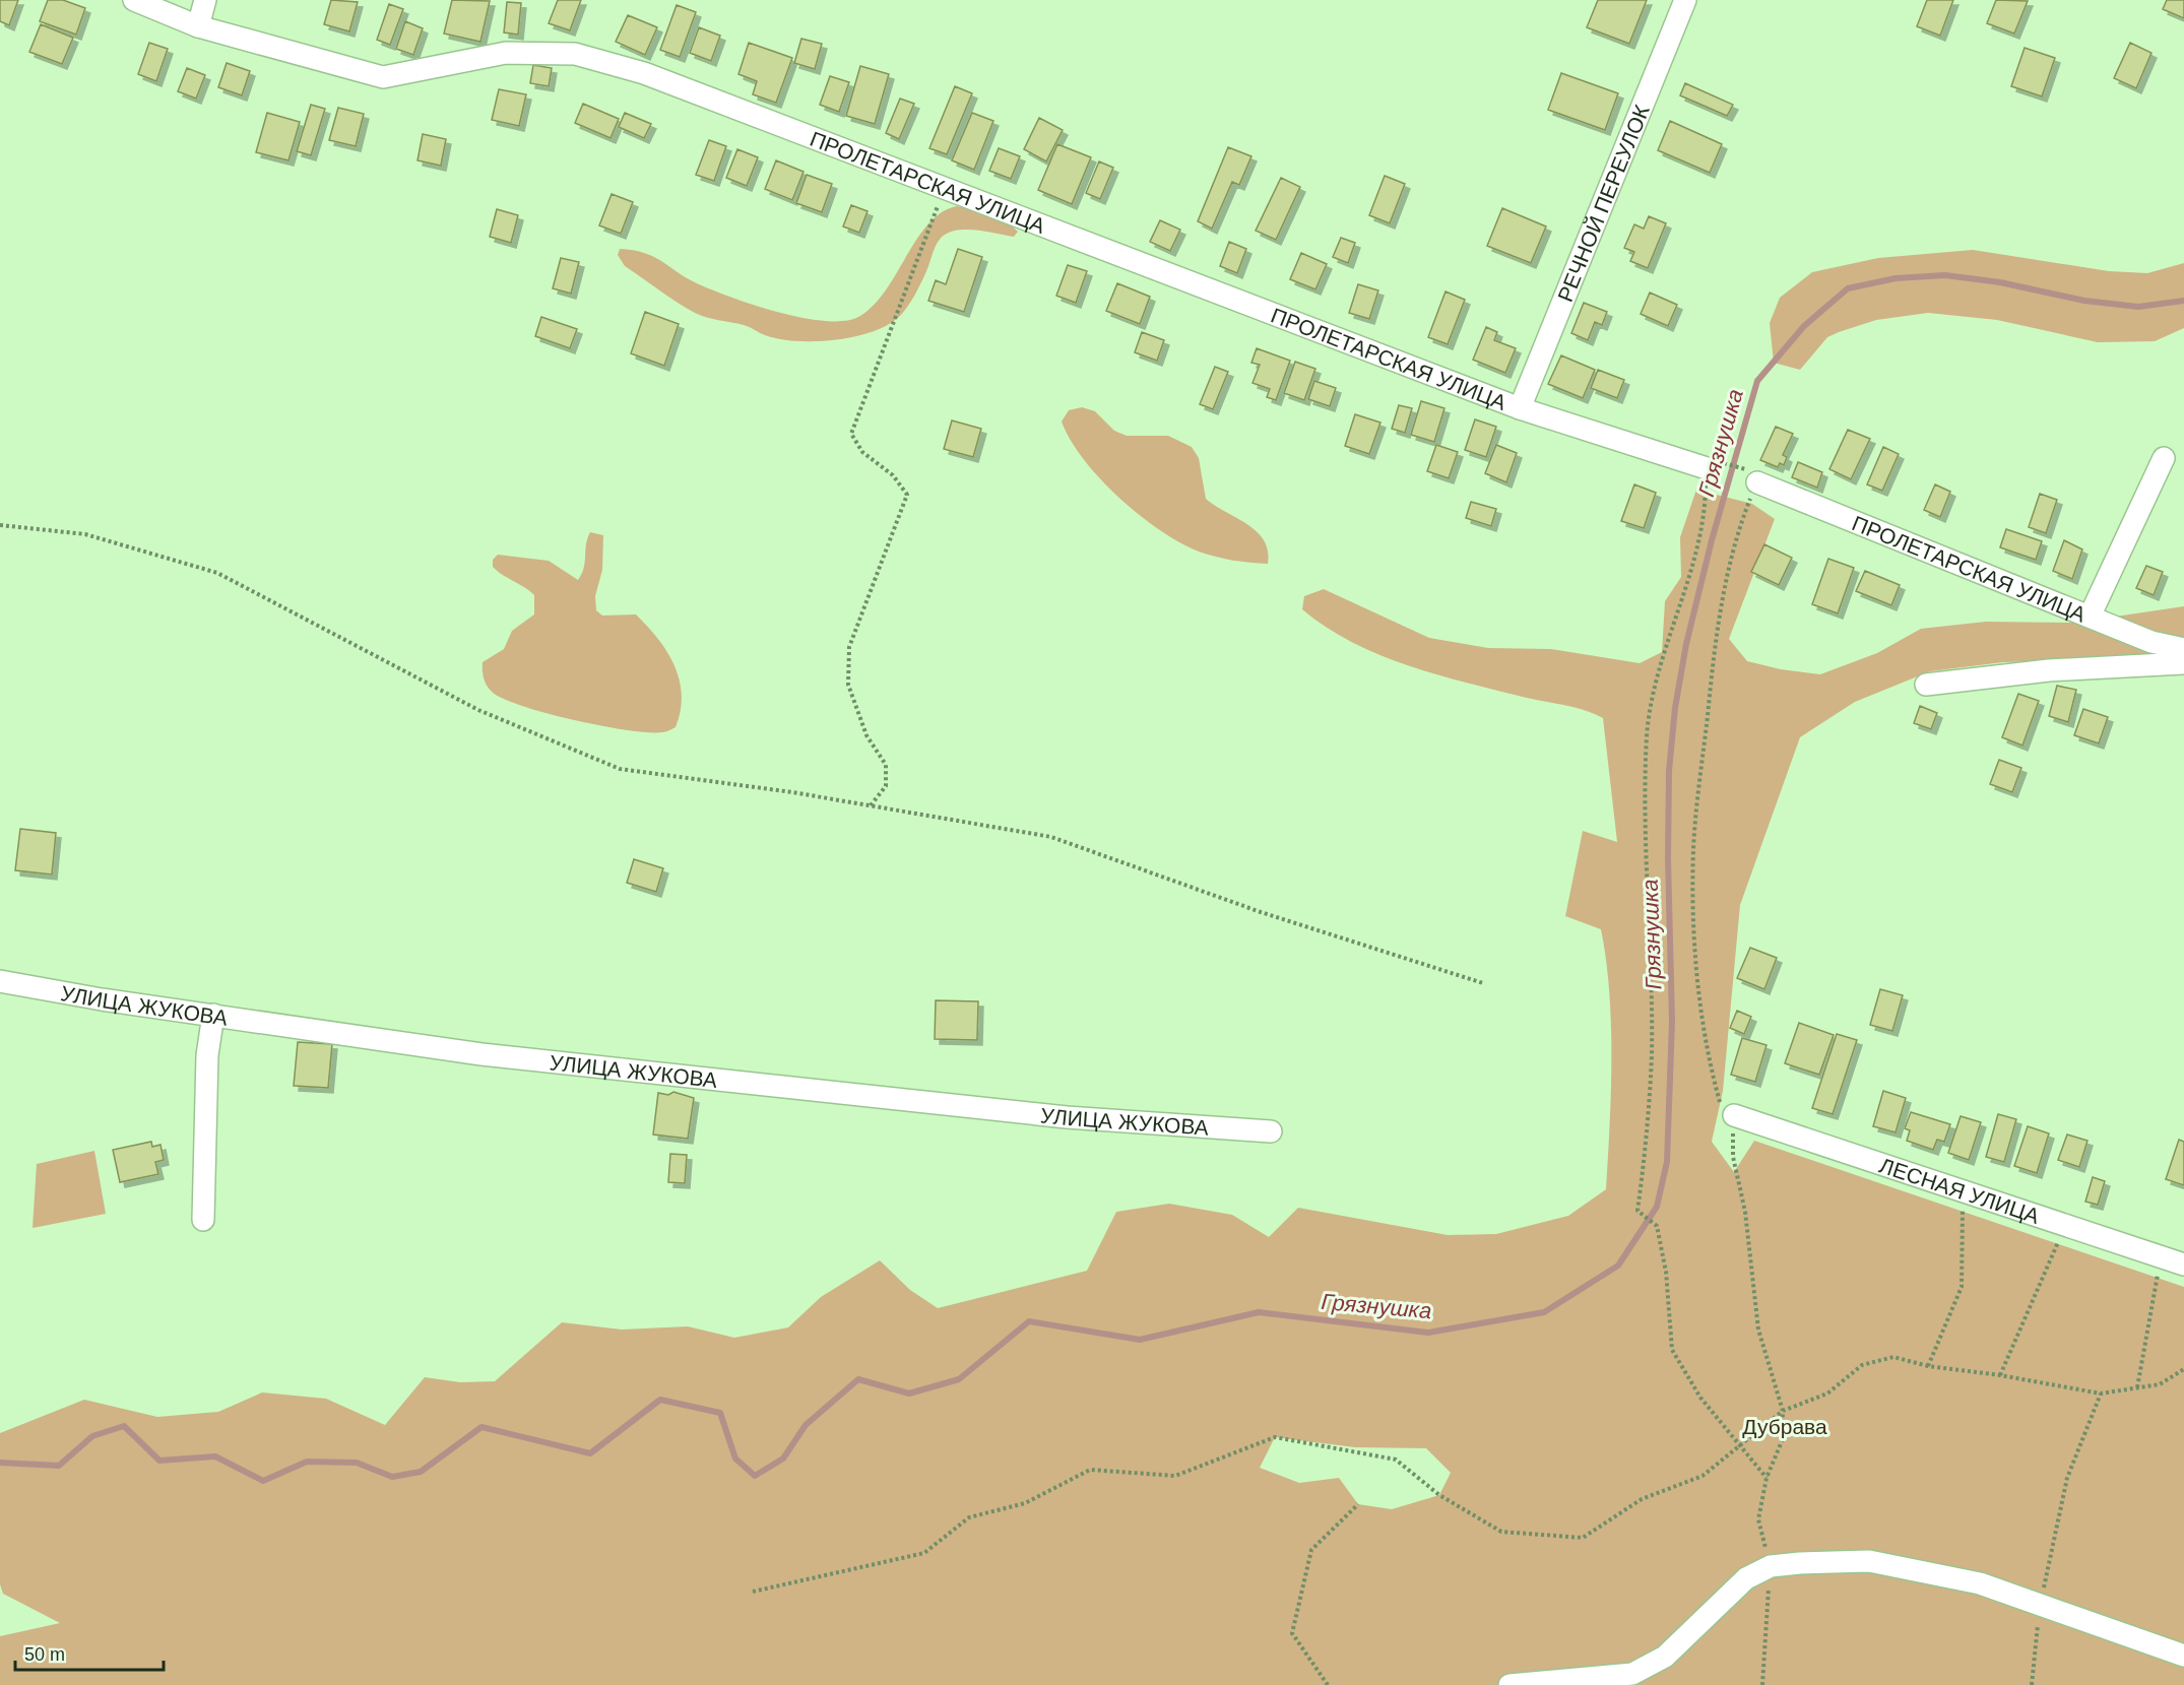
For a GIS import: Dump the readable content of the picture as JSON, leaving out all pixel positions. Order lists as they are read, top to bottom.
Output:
{
  "streets": {
    "street": [
      "ПРОЛЕТАРСКАЯ УЛИЦА",
      "РЕЧНОЙ ПЕРЕУЛОК",
      "УЛИЦА ЖУКОВА",
      "ЛЕСНАЯ УЛИЦА"
    ]
  },
  "crossings": [
    ["ПРОЛЕТАРСКАЯ УЛИЦА", "РЕЧНОЙ ПЕРЕУЛОК"]
  ],
  "water": ["Грязнушка"],
  "parks": ["Дубрава"],
  "scale_bar": "50 m"
}
